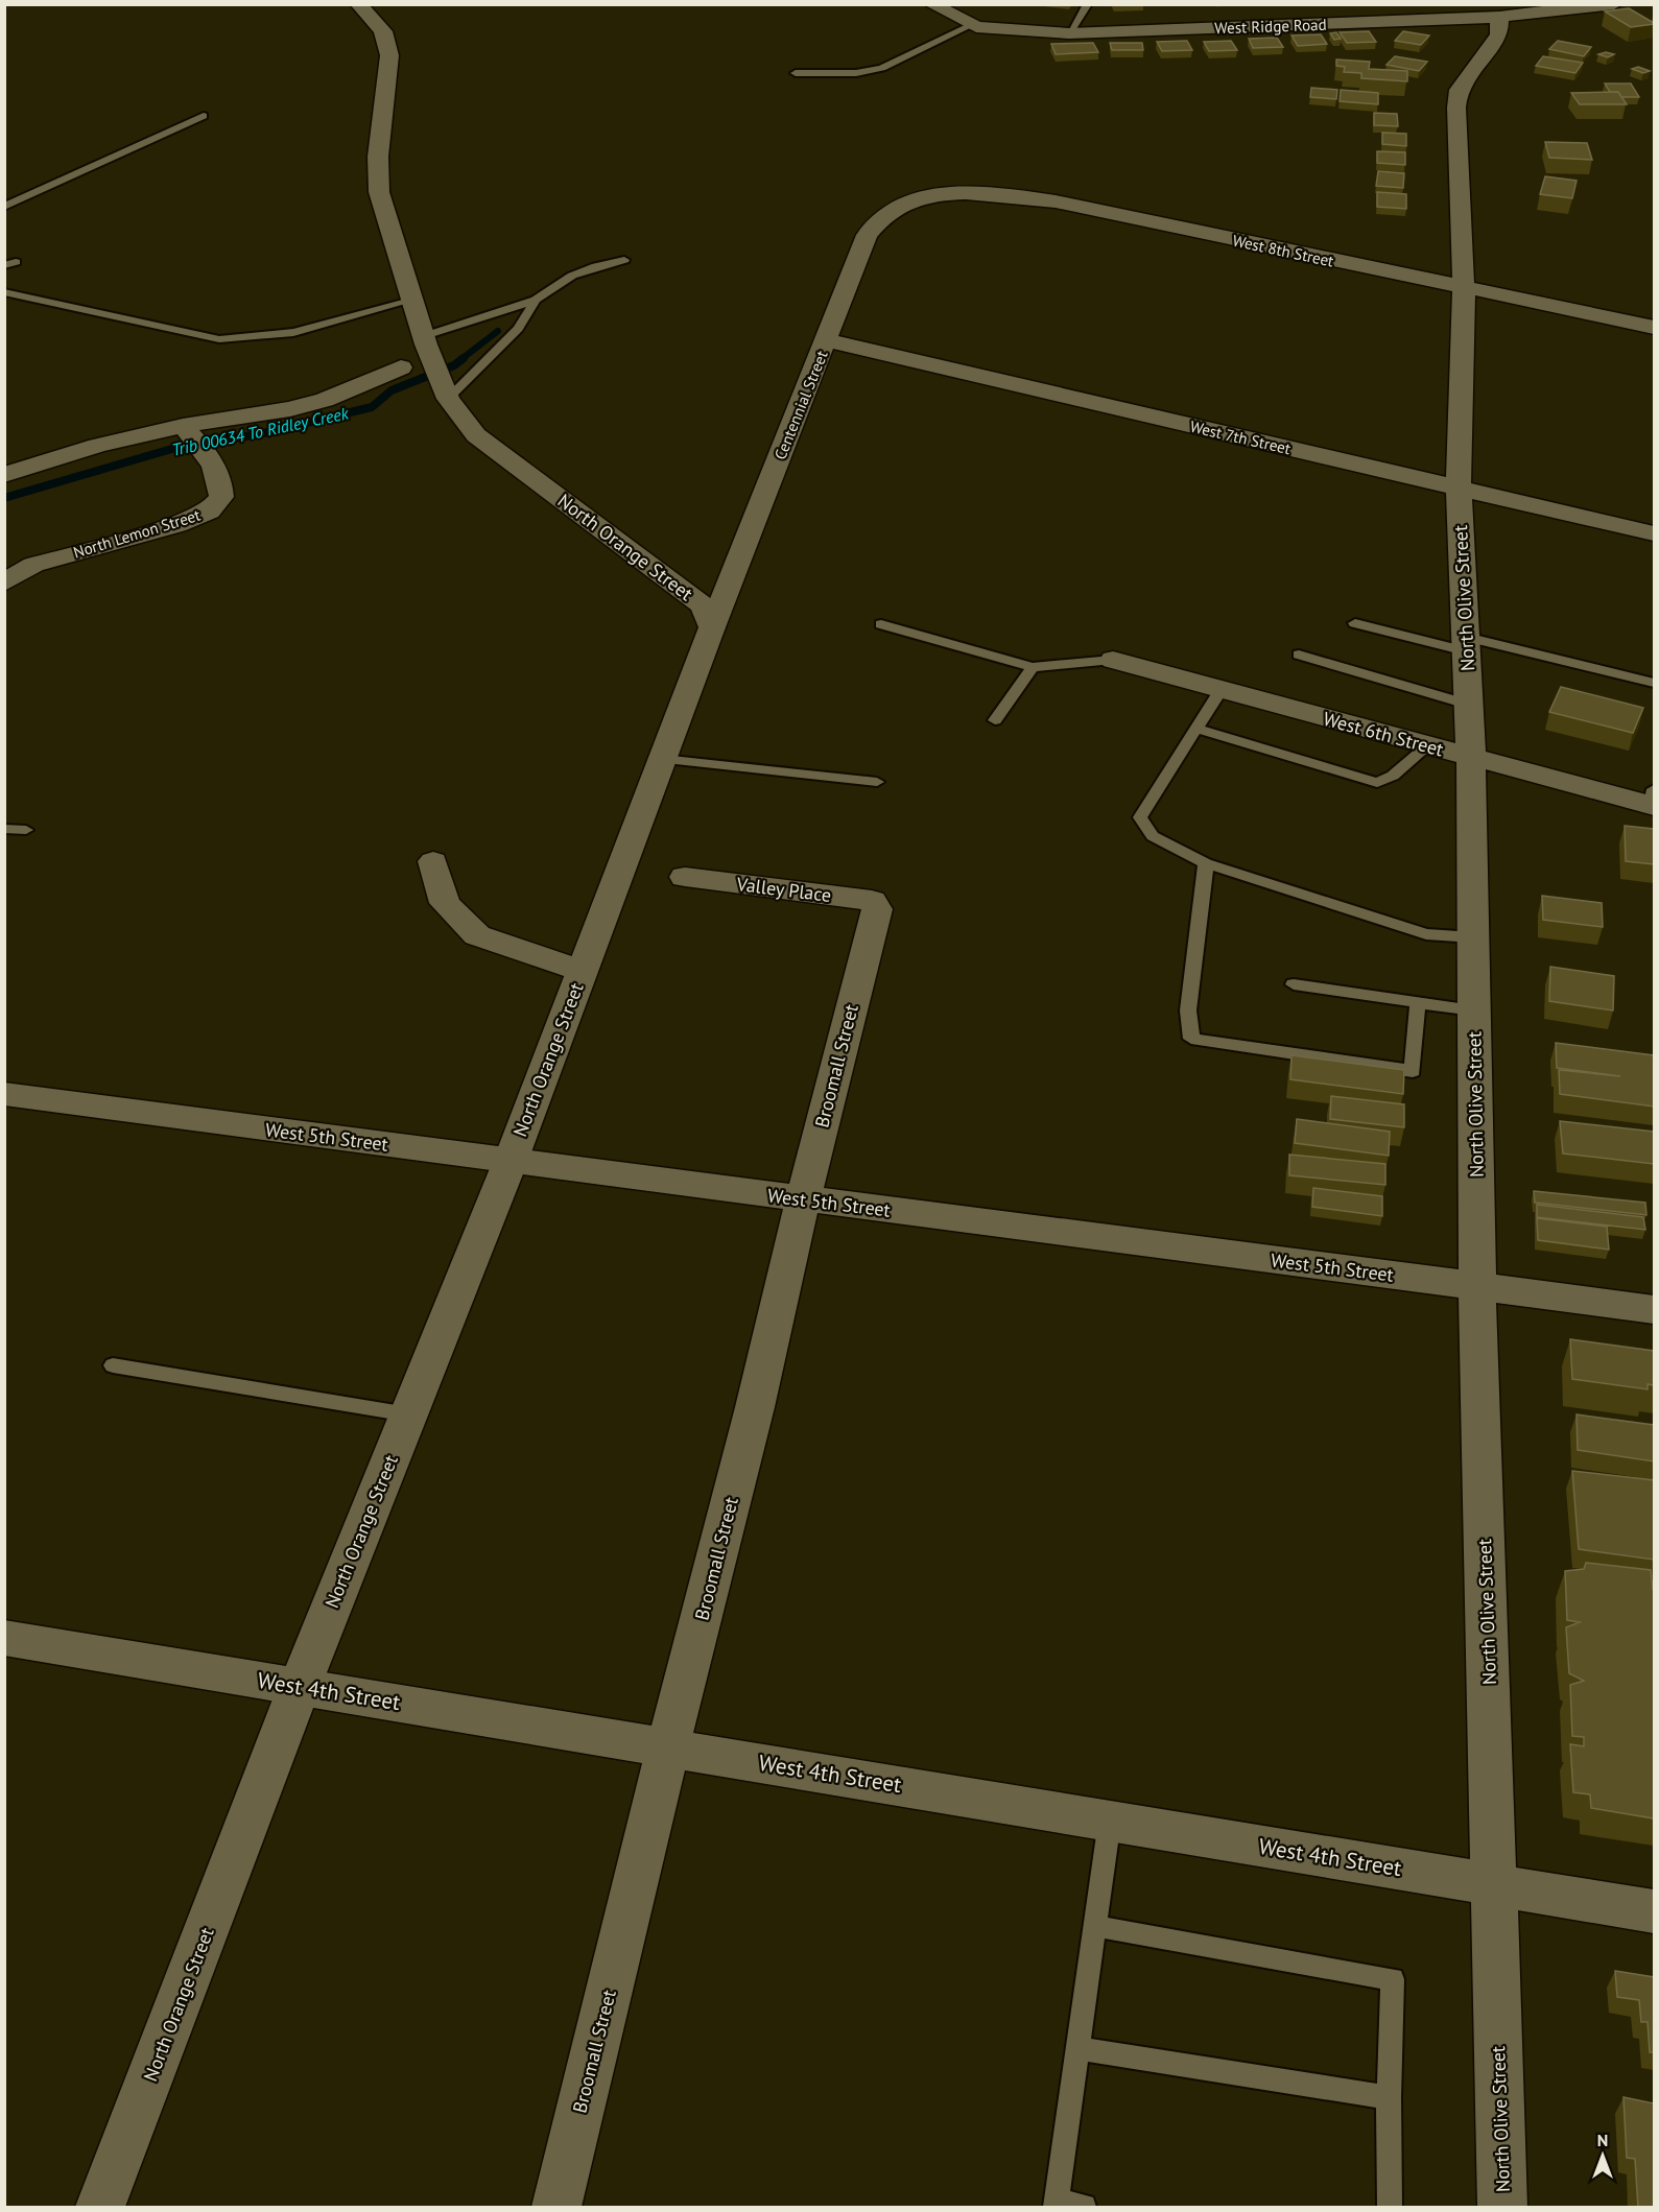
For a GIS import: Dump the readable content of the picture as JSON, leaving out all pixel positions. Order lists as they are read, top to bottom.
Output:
{
  "streets": {
    "street": [
      "West Ridge Road",
      "West 8th Street",
      "Centennial Street",
      "West 7th Street",
      "North Lemon Street",
      "North Orange Street",
      "North Olive Street",
      "West 6th Street",
      "Valley Place",
      "Broomall Street",
      "West 5th Street",
      "West 4th Street"
    ]
  },
  "crossings": [
    ["West Ridge Road", "North Olive Street"],
    ["West 8th Street", "Centennial Street"],
    ["West 8th Street", "North Olive Street"],
    ["Centennial Street", "West 7th Street"],
    ["Centennial Street", "North Orange Street"],
    ["West 7th Street", "North Olive Street"],
    ["North Orange Street", "West 5th Street"],
    ["North Orange Street", "West 4th Street"],
    ["North Olive Street", "West 6th Street"],
    ["North Olive Street", "West 5th Street"],
    ["North Olive Street", "West 4th Street"],
    ["Valley Place", "Broomall Street"],
    ["Broomall Street", "West 5th Street"],
    ["Broomall Street", "West 4th Street"]
  ],
  "water": ["Trib 00634 To Ridley Creek"],
  "north": "top"
}
